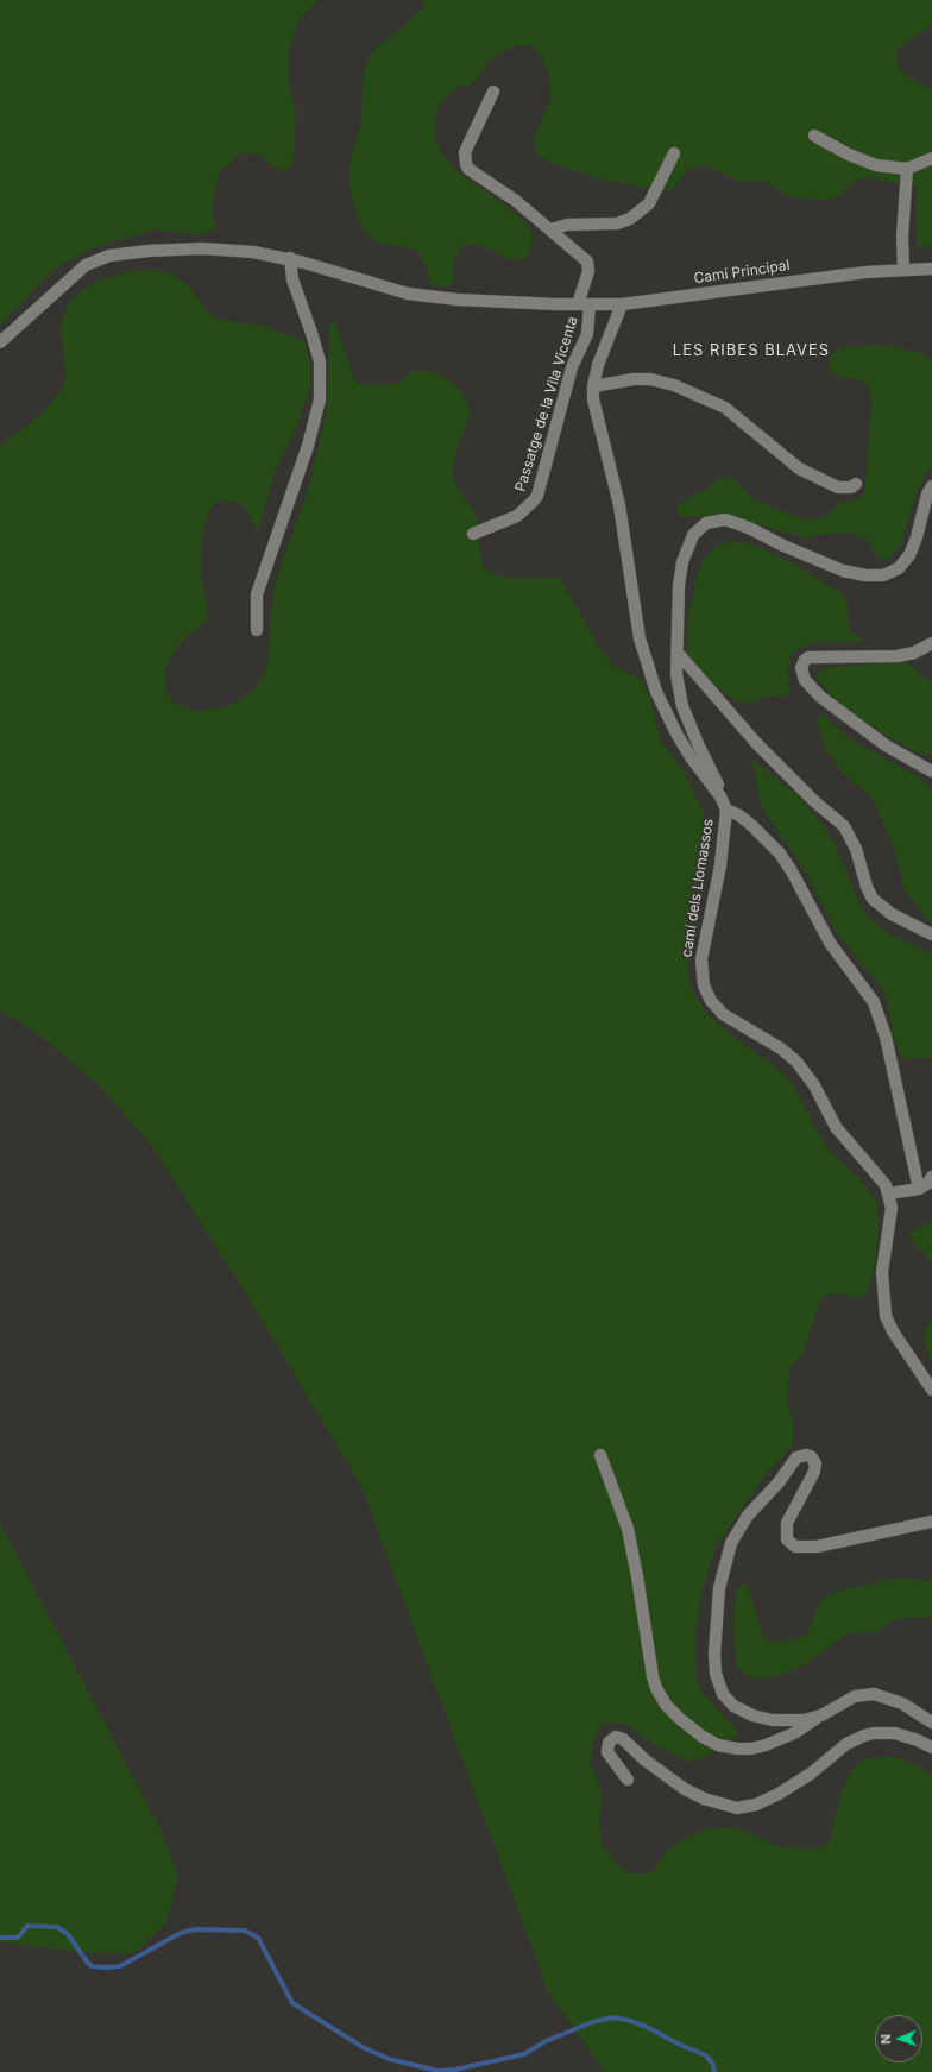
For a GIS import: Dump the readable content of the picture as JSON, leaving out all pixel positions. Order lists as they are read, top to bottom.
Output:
{
  "streets": {
    "street": ["Camí Principal", "Passatge de la Vila Vicenta", "camí dels Llomassos"]
  },
  "crossings": [
    ["Camí Principal", "Passatge de la Vila Vicenta"],
    ["Camí Principal", "camí dels Llomassos"]
  ],
  "districts": ["LES RIBES BLAVES"],
  "north": "left"
}
